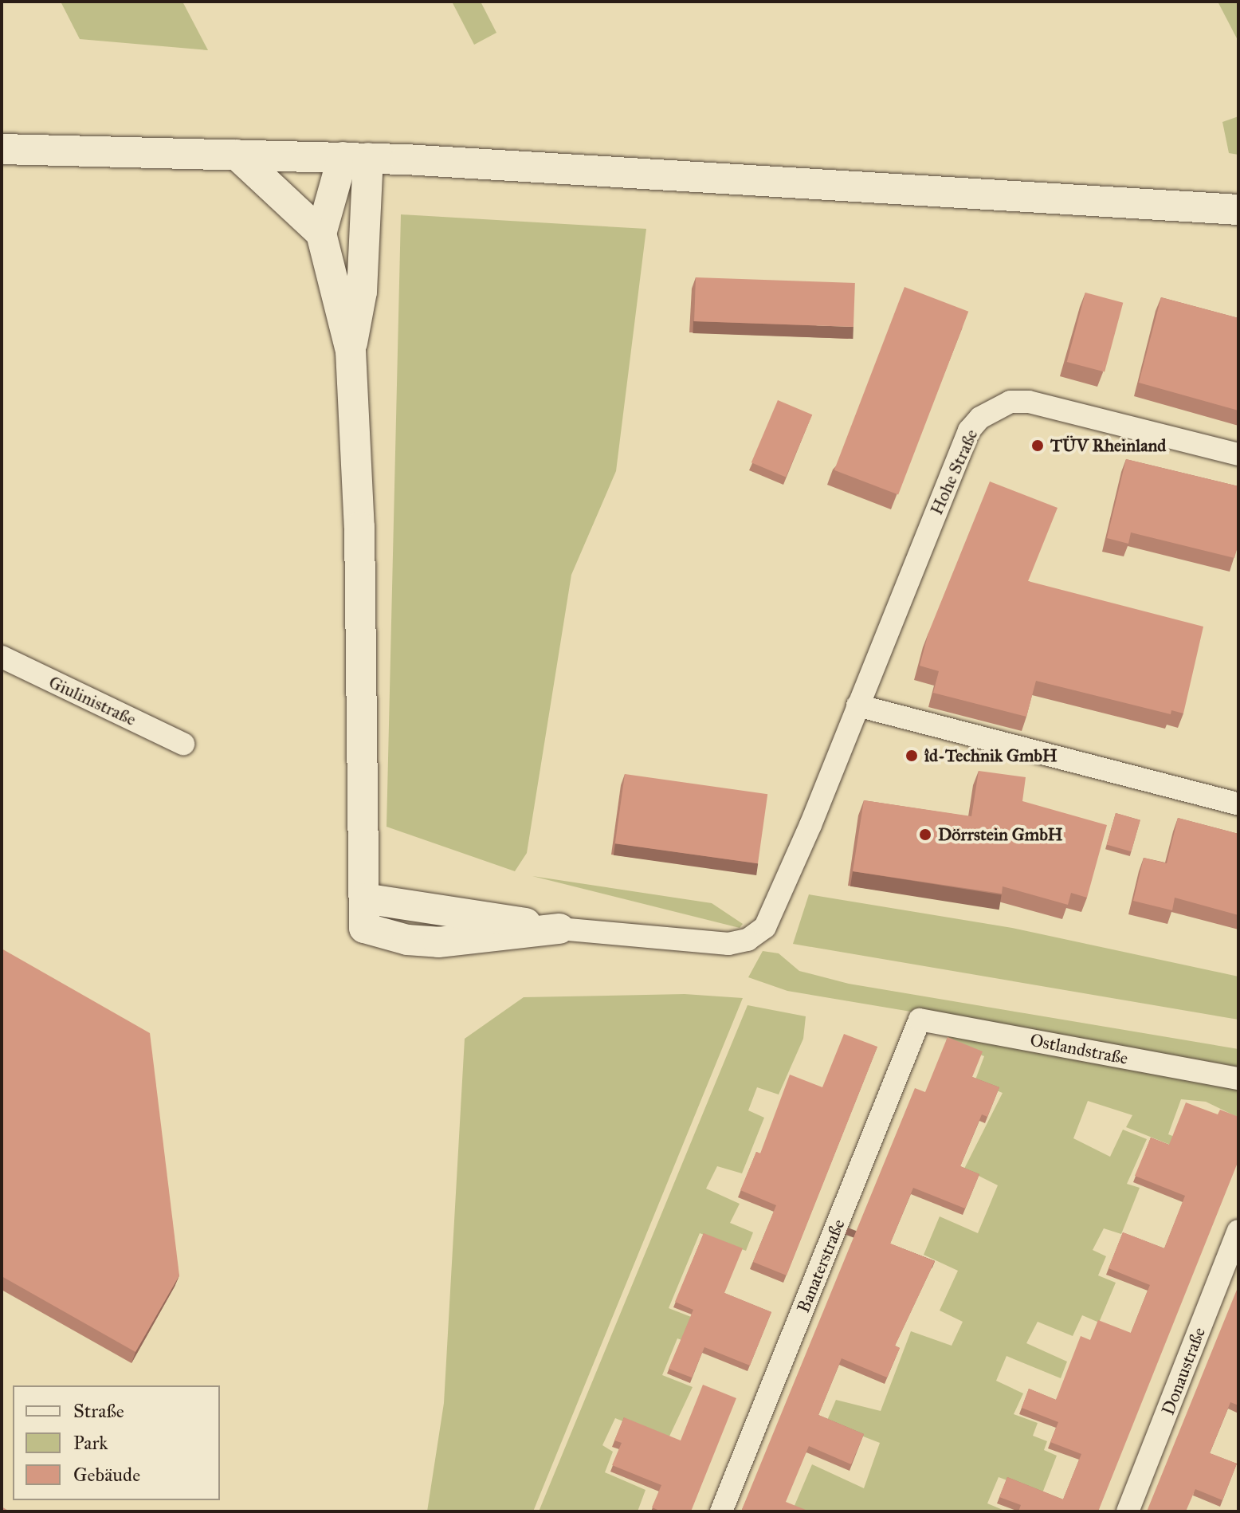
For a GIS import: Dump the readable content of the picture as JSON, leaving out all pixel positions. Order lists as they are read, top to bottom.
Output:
{
  "streets": {
    "street": [
      "Hohe Straße",
      "Giulinistraße",
      "Ostlandstraße",
      "Banaterstraße",
      "Donaustraße"
    ]
  },
  "crossings": [
    ["Ostlandstraße", "Banaterstraße"]
  ],
  "places": ["TÜV Rheinland", "îd-Technik GmbH", "Dörrstein GmbH"],
  "legend": ["Straße", "Park", "Gebäude"]
}
